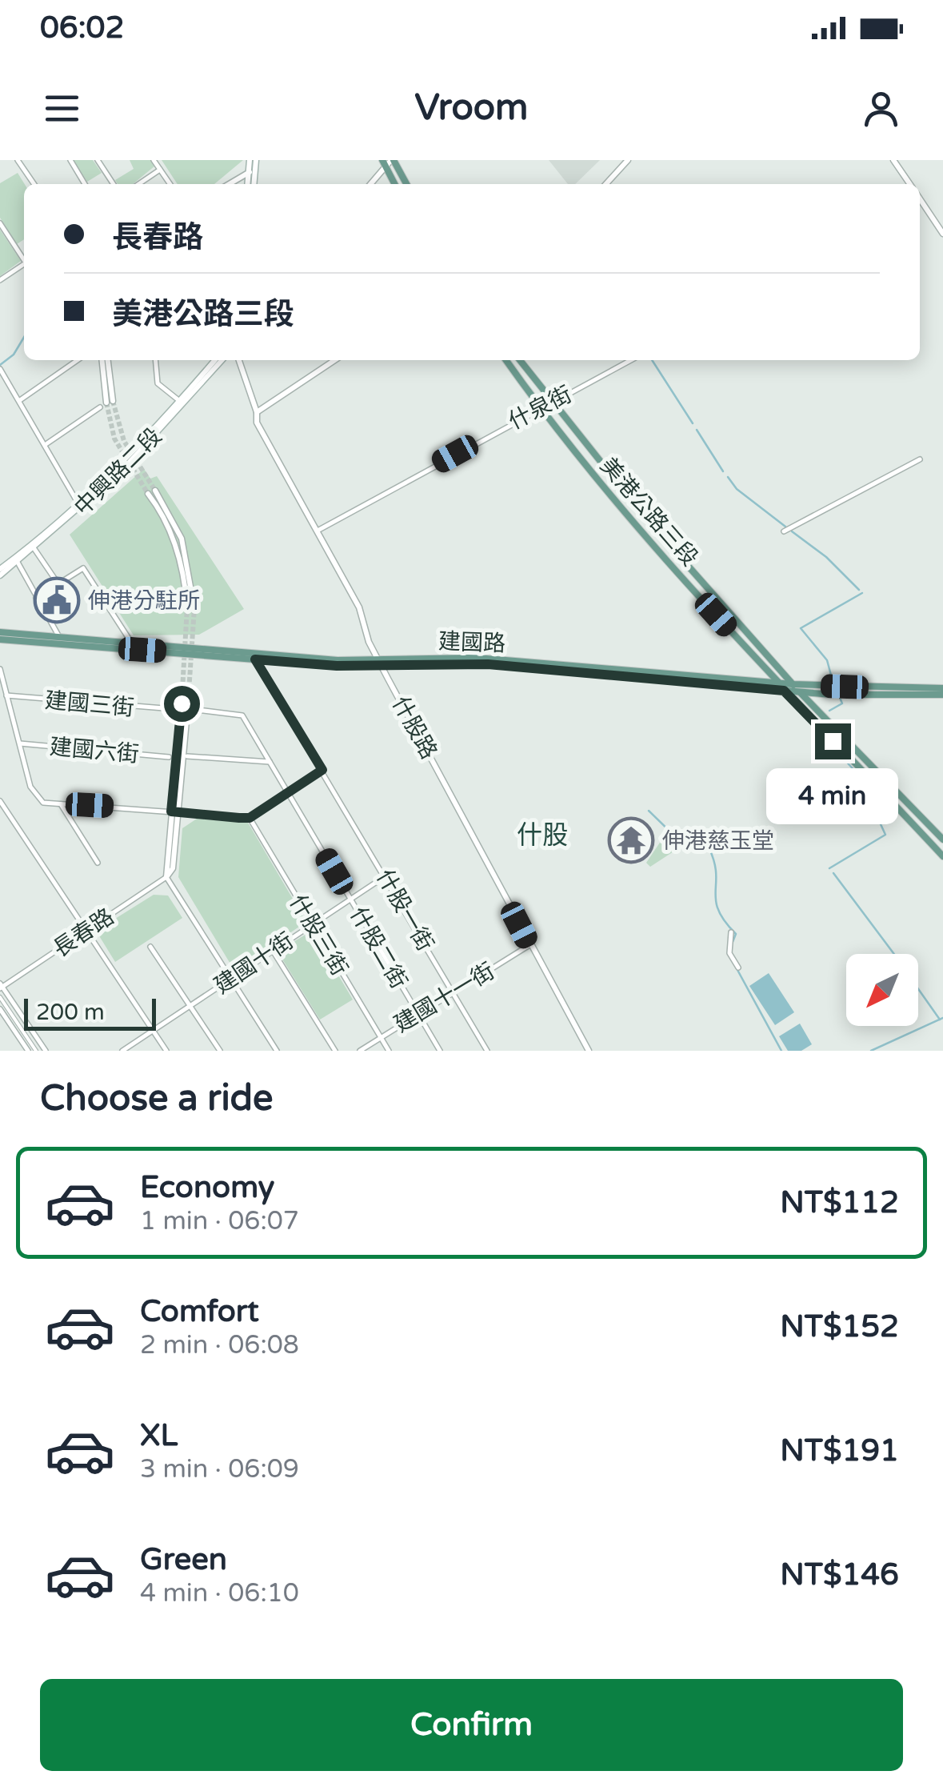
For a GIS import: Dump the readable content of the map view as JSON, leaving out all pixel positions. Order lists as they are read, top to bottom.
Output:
{
  "streets": {
    "main road": ["美港公路三段", "建國路"],
    "street": [
      "什泉街",
      "中興路二段",
      "建國三街",
      "什股路",
      "建國六街",
      "什股一街",
      "長春路",
      "什股三街",
      "什股二街",
      "建國十街",
      "建國十一街"
    ]
  },
  "crossings": [
    ["什泉街", "美港公路三段"],
    ["什泉街", "什股路"],
    ["美港公路三段", "建國路"],
    ["建國路", "什股路"],
    ["建國路", "什股一街"],
    ["什股路", "建國十一街"],
    ["什股一街", "建國十街"],
    ["什股一街", "建國十一街"],
    ["什股三街", "建國十街"],
    ["什股三街", "建國十一街"],
    ["什股二街", "建國十街"],
    ["什股二街", "建國十一街"]
  ],
  "districts": ["什股"],
  "places": {
    "public building": ["伸港分駐所"],
    "temple": ["伸港慈玉堂"]
  },
  "scale_bar": "200 m",
  "north": "bottom left",
  "page": {
    "status": "06:02",
    "header": "Vroom",
    "banner": ["長春路", "美港公路三段"],
    "bubble": "4 min",
    "scale": "200 m",
    "heading": "Choose a ride",
    "list": [
      {
        "name": "Economy",
        "note": "1 min · 06:07",
        "value": "NT$112"
      },
      {
        "name": "Comfort",
        "note": "2 min · 06:08",
        "value": "NT$152"
      },
      {
        "name": "XL",
        "note": "3 min · 06:09",
        "value": "NT$191"
      },
      {
        "name": "Green",
        "note": "4 min · 06:10",
        "value": "NT$146"
      }
    ],
    "buttons": "Confirm"
  }
}
